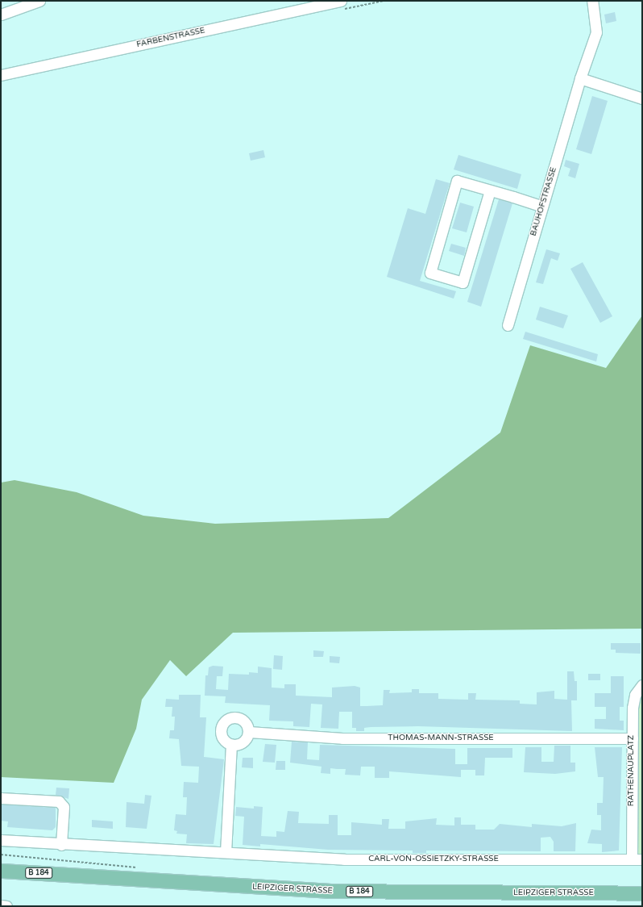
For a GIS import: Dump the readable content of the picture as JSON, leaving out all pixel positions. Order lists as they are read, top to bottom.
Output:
{
  "streets": {
    "main road": ["B 184", "LEIPZIGER STRASSE"],
    "street": [
      "FARBENSTRASSE",
      "BAUHOFSTRASSE",
      "THOMAS-MANN-STRASSE",
      "RATHENAUPLATZ",
      "CARL-VON-OSSIETZKY-STRASSE"
    ]
  },
  "crossings": [
    ["THOMAS-MANN-STRASSE", "RATHENAUPLATZ"],
    ["RATHENAUPLATZ", "CARL-VON-OSSIETZKY-STRASSE"]
  ]
}
